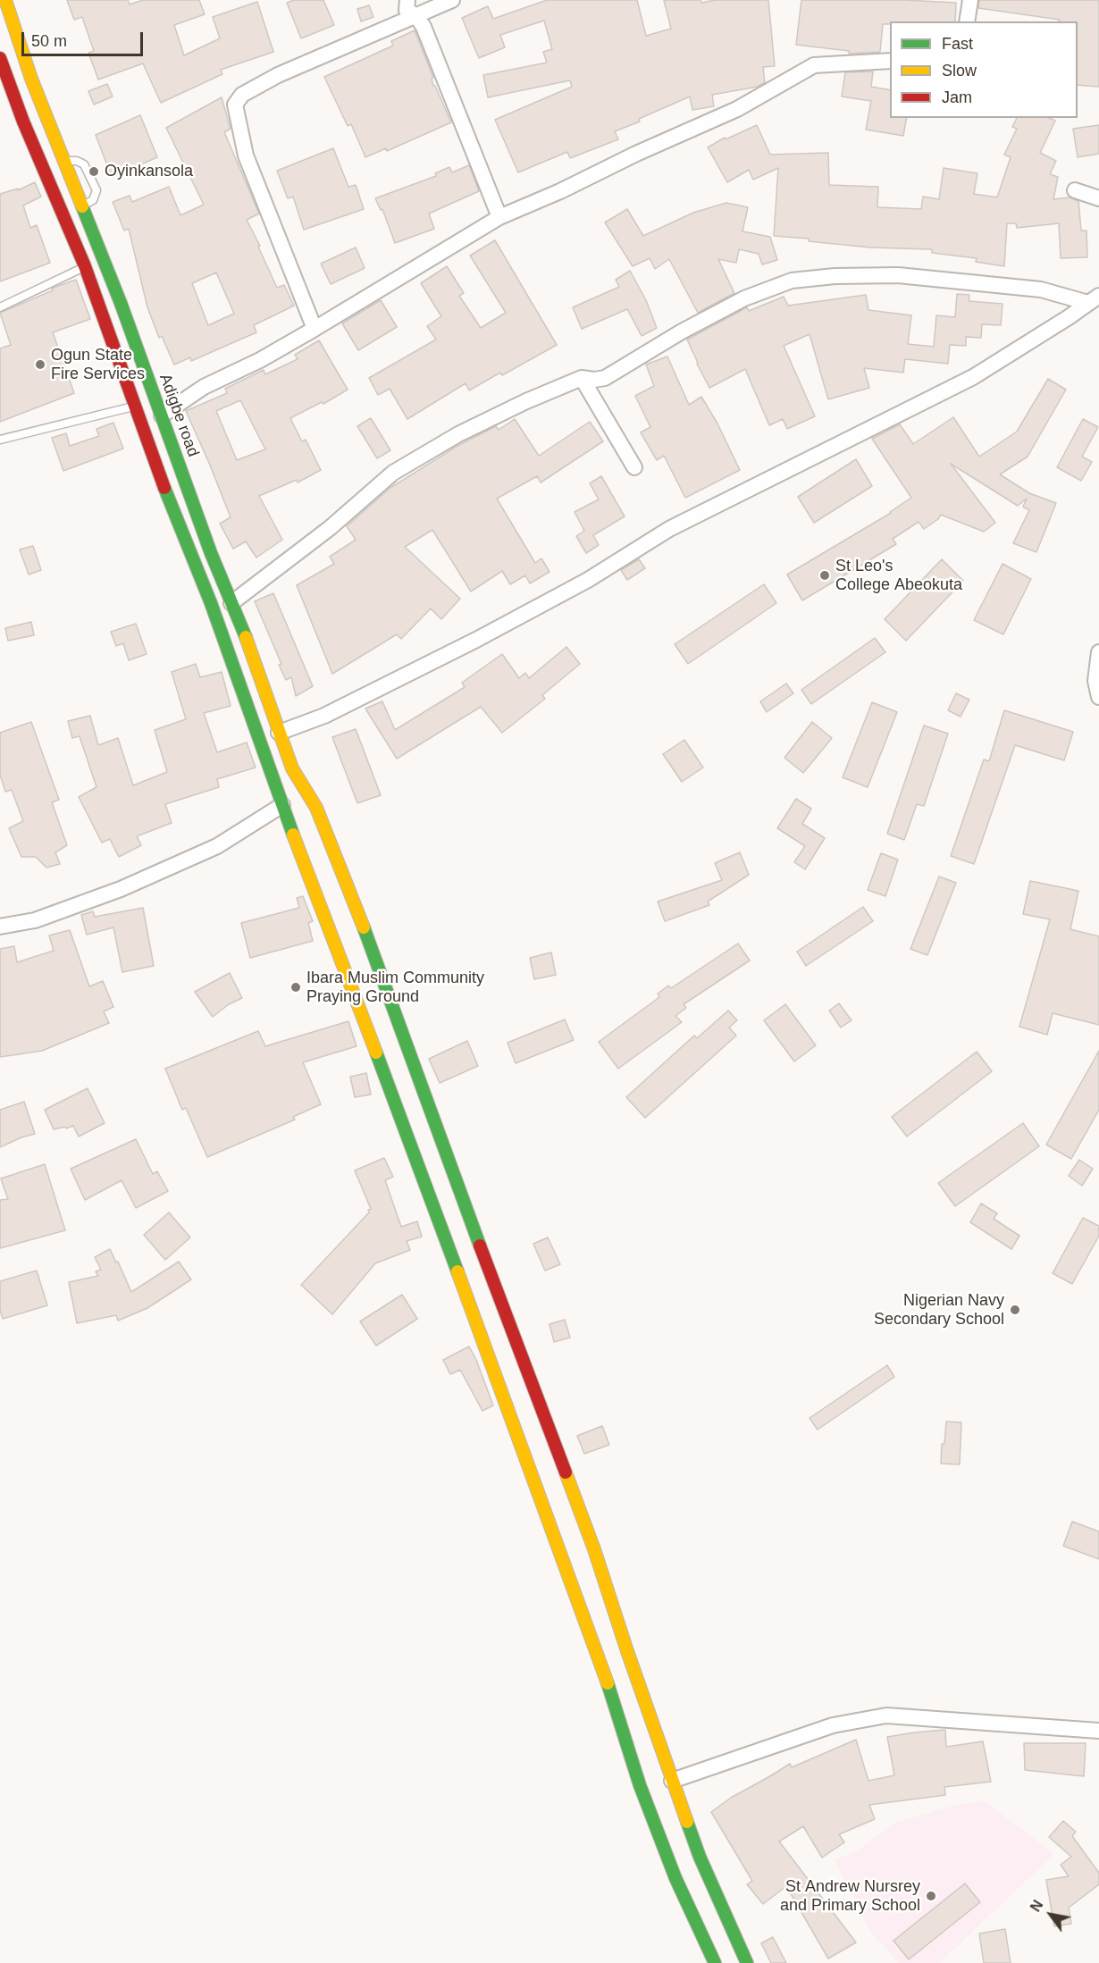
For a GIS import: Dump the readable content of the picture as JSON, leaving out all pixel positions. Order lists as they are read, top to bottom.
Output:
{
  "streets": {
    "main road": ["Adigbe road"]
  },
  "places": [
    "Oyinkansola",
    "Ogun State Fire Services",
    "St Leo's College Abeokuta",
    "Ibara Muslim Community Praying Ground",
    "Nigerian Navy Secondary School",
    "St Andrew Nursrey and Primary School"
  ],
  "legend": ["Fast", "Slow", "Jam"],
  "scale_bar": "50 m",
  "north": "top left"
}
